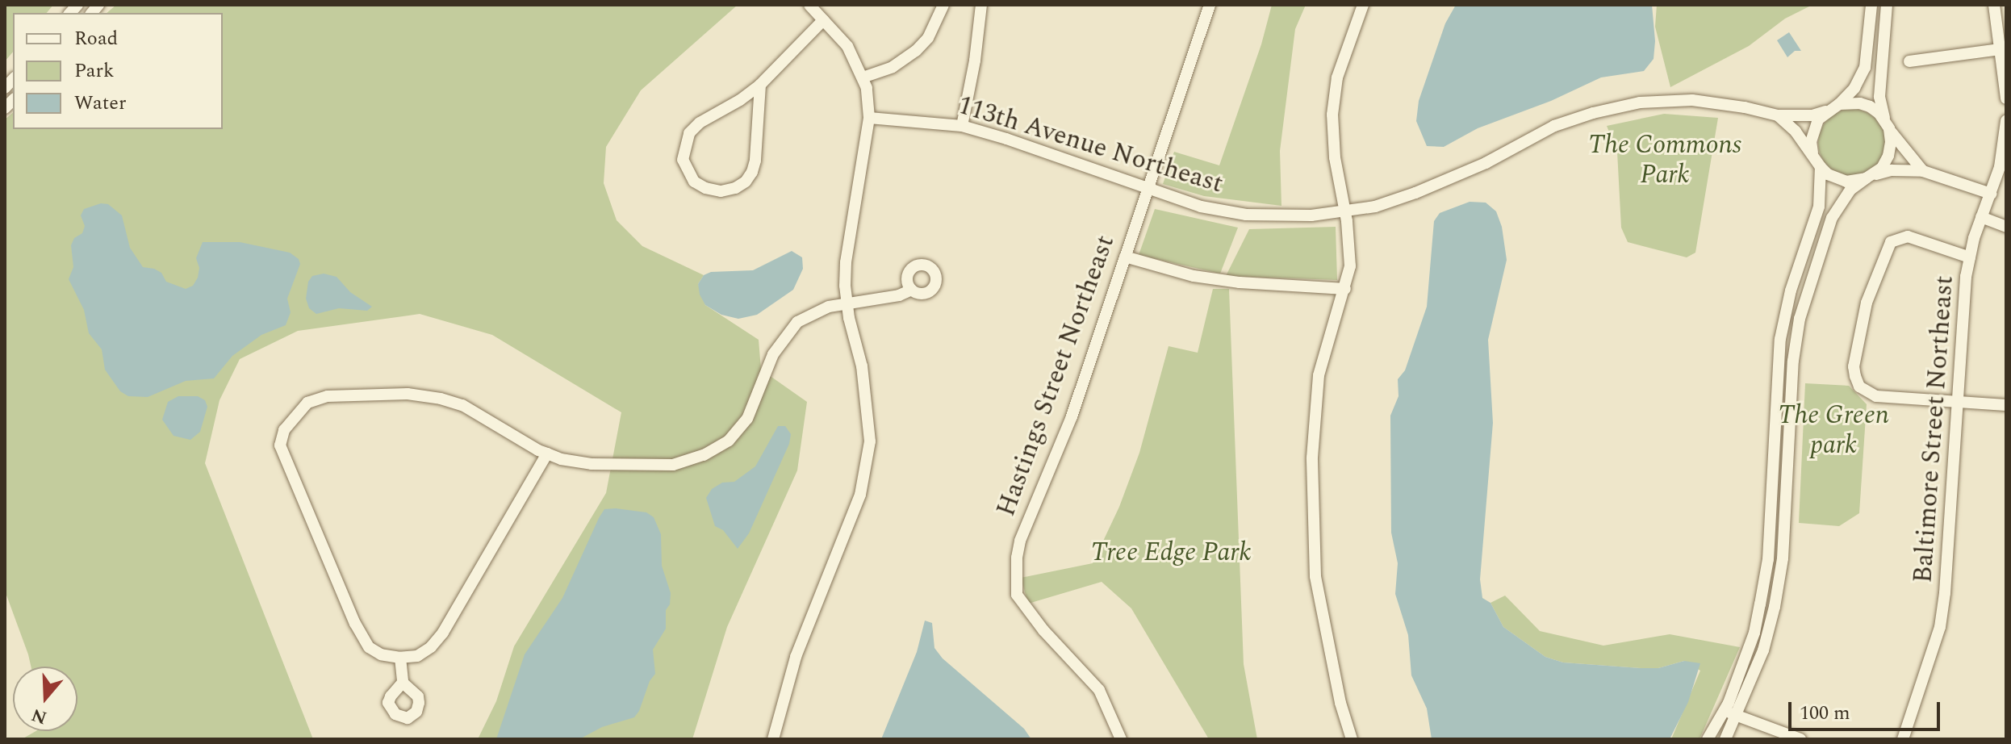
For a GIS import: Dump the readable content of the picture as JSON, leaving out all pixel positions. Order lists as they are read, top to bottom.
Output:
{
  "streets": {
    "street": ["113th Avenue Northeast", "Hastings Street Northeast", "Baltimore Street Northeast"]
  },
  "crossings": [
    ["113th Avenue Northeast", "Hastings Street Northeast"]
  ],
  "parks": ["The Commons Park", "The Green park", "Tree Edge Park"],
  "legend": ["Road", "Park", "Water"],
  "scale_bar": "100 m",
  "north": "bottom"
}
